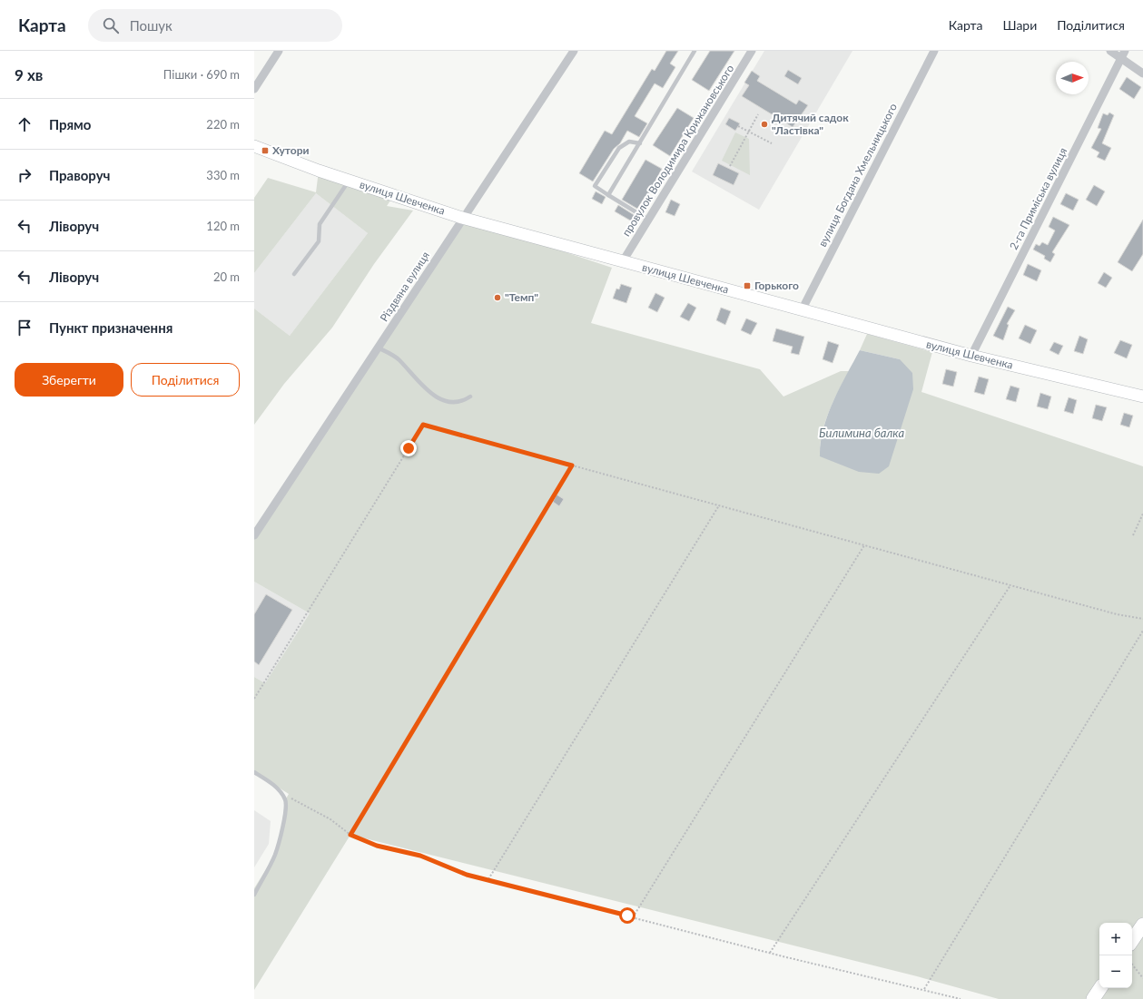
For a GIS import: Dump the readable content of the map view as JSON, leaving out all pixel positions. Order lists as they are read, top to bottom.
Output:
{
  "streets": {
    "street": [
      "провулок Володимира Крижановського",
      "вулиця Богдана Хмельницького",
      "вулиця Шевченка",
      "2-га Приміська вулиця",
      "Різдвяна вулиця"
    ]
  },
  "crossings": [
    ["провулок Володимира Крижановського", "вулиця Шевченка"],
    ["вулиця Богдана Хмельницького", "вулиця Шевченка"],
    ["вулиця Шевченка", "2-га Приміська вулиця"],
    ["вулиця Шевченка", "Різдвяна вулиця"]
  ],
  "water": ["Билимина балка"],
  "places": {
    "other": ["Дитячий садок \"Ластівка\"", "\"Темп\""],
    "transit": ["Хутори", "Горького"]
  },
  "north": "right",
  "page": {
    "header": "Карта",
    "search": "Пошук",
    "nav": ["Карта", "Шари", "Поділитися"],
    "heading": ["9 хв", "Пішки · 690 m"],
    "list": [
      ["Прямо", "220 m"],
      ["Праворуч", "330 m"],
      ["Ліворуч", "120 m"],
      ["Ліворуч", "20 m"],
      "Пункт призначення"
    ],
    "buttons": ["Зберегти", "Поділитися"],
    "map_buttons": ["+", "−"]
  }
}
